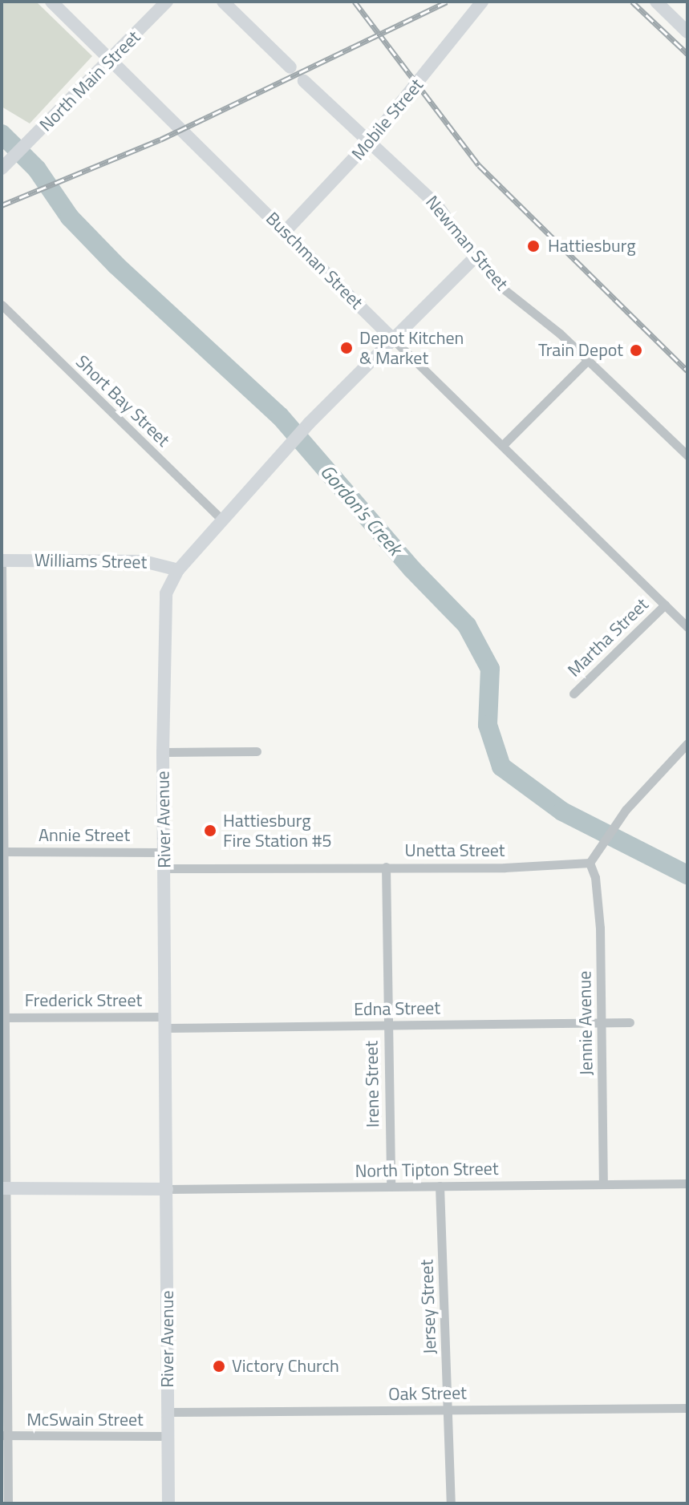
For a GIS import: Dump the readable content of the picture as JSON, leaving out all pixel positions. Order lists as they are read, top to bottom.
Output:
{
  "streets": {
    "main road": [
      "North Main Street",
      "Mobile Street",
      "Newman Street",
      "Buschman Street",
      "Williams Street",
      "River Avenue"
    ],
    "street": [
      "Short Bay Street",
      "Martha Street",
      "Annie Street",
      "Unetta Street",
      "Frederick Street",
      "Edna Street",
      "Jennie Avenue",
      "Irene Street",
      "North Tipton Street",
      "Jersey Street",
      "Oak Street",
      "McSwain Street"
    ]
  },
  "crossings": [
    ["North Main Street", "Buschman Street"],
    ["Mobile Street", "Newman Street"],
    ["Mobile Street", "Buschman Street"],
    ["Newman Street", "River Avenue"],
    ["Buschman Street", "Martha Street"],
    ["Buschman Street", "River Avenue"],
    ["Short Bay Street", "River Avenue"],
    ["Williams Street", "River Avenue"],
    ["River Avenue", "Annie Street"],
    ["River Avenue", "Unetta Street"],
    ["River Avenue", "Frederick Street"],
    ["River Avenue", "Edna Street"],
    ["River Avenue", "North Tipton Street"],
    ["River Avenue", "Oak Street"],
    ["River Avenue", "McSwain Street"],
    ["Unetta Street", "Jennie Avenue"],
    ["Unetta Street", "Irene Street"],
    ["Frederick Street", "Edna Street"],
    ["Edna Street", "Jennie Avenue"],
    ["Edna Street", "Irene Street"],
    ["Jennie Avenue", "North Tipton Street"],
    ["Irene Street", "North Tipton Street"],
    ["North Tipton Street", "Jersey Street"],
    ["Jersey Street", "Oak Street"]
  ],
  "water": ["Gordon's Creek"],
  "places": [
    "Hattiesburg",
    "Depot Kitchen & Market",
    "Train Depot",
    "Hattiesburg Fire Station #5",
    "Victory Church"
  ]
}
